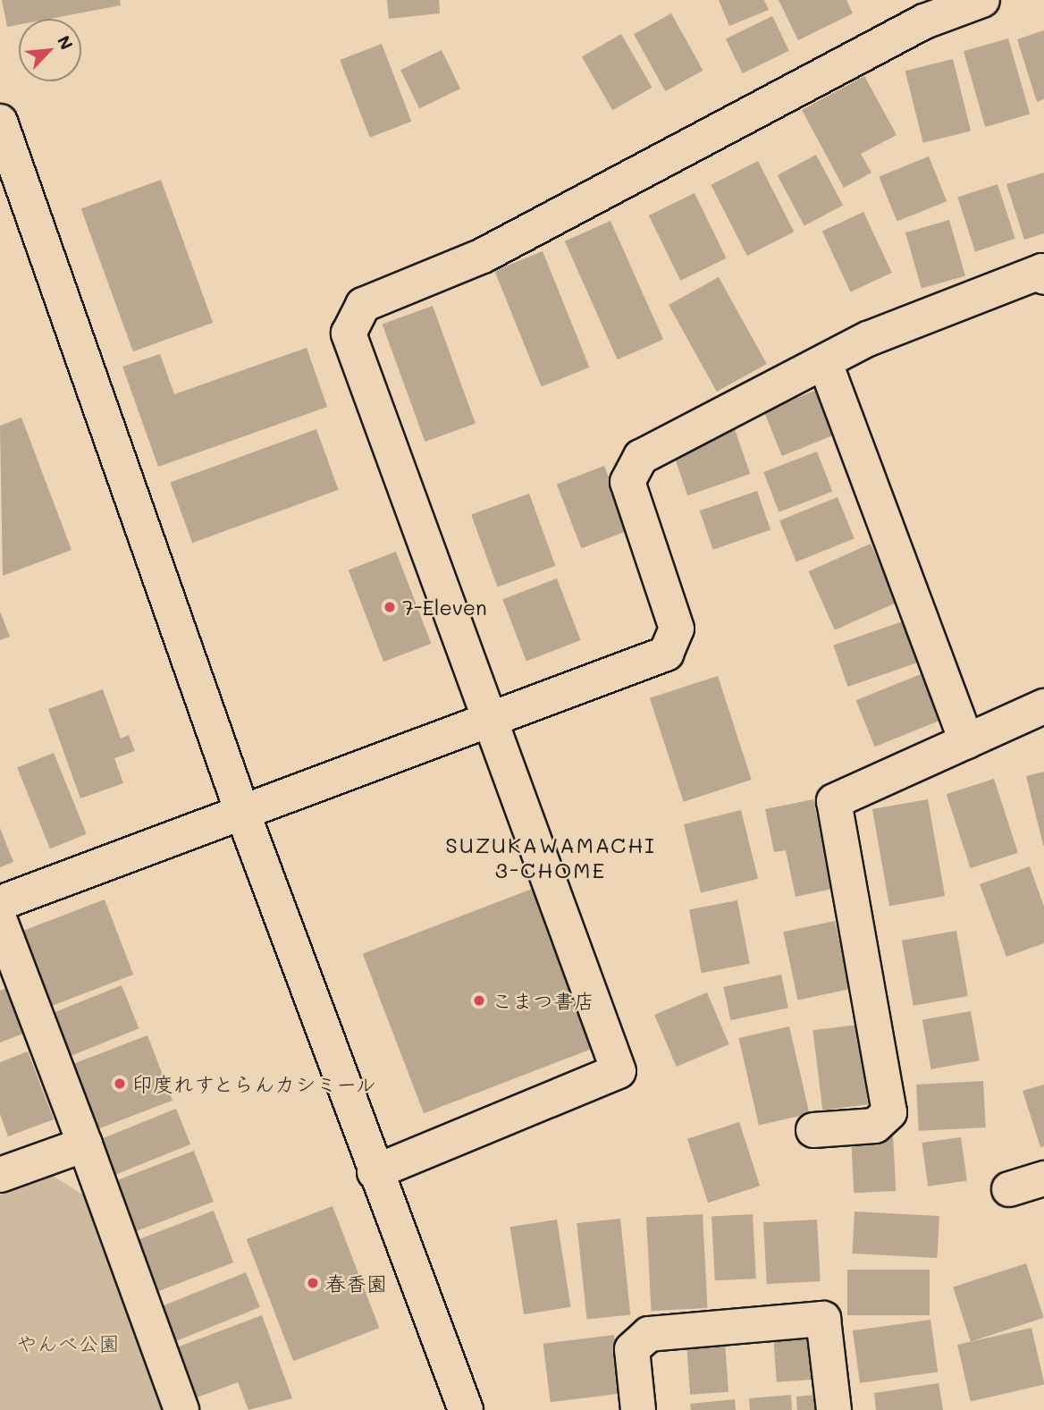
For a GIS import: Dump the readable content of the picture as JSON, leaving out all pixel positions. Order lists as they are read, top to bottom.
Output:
{
  "districts": ["SUZUKAWAMACHI 3-CHOME"],
  "parks": ["やんべ公園"],
  "places": [
    "7-Eleven",
    "こまつ書店",
    "印度れすとらんカシミール",
    "春香園"
  ],
  "north": "top right"
}
